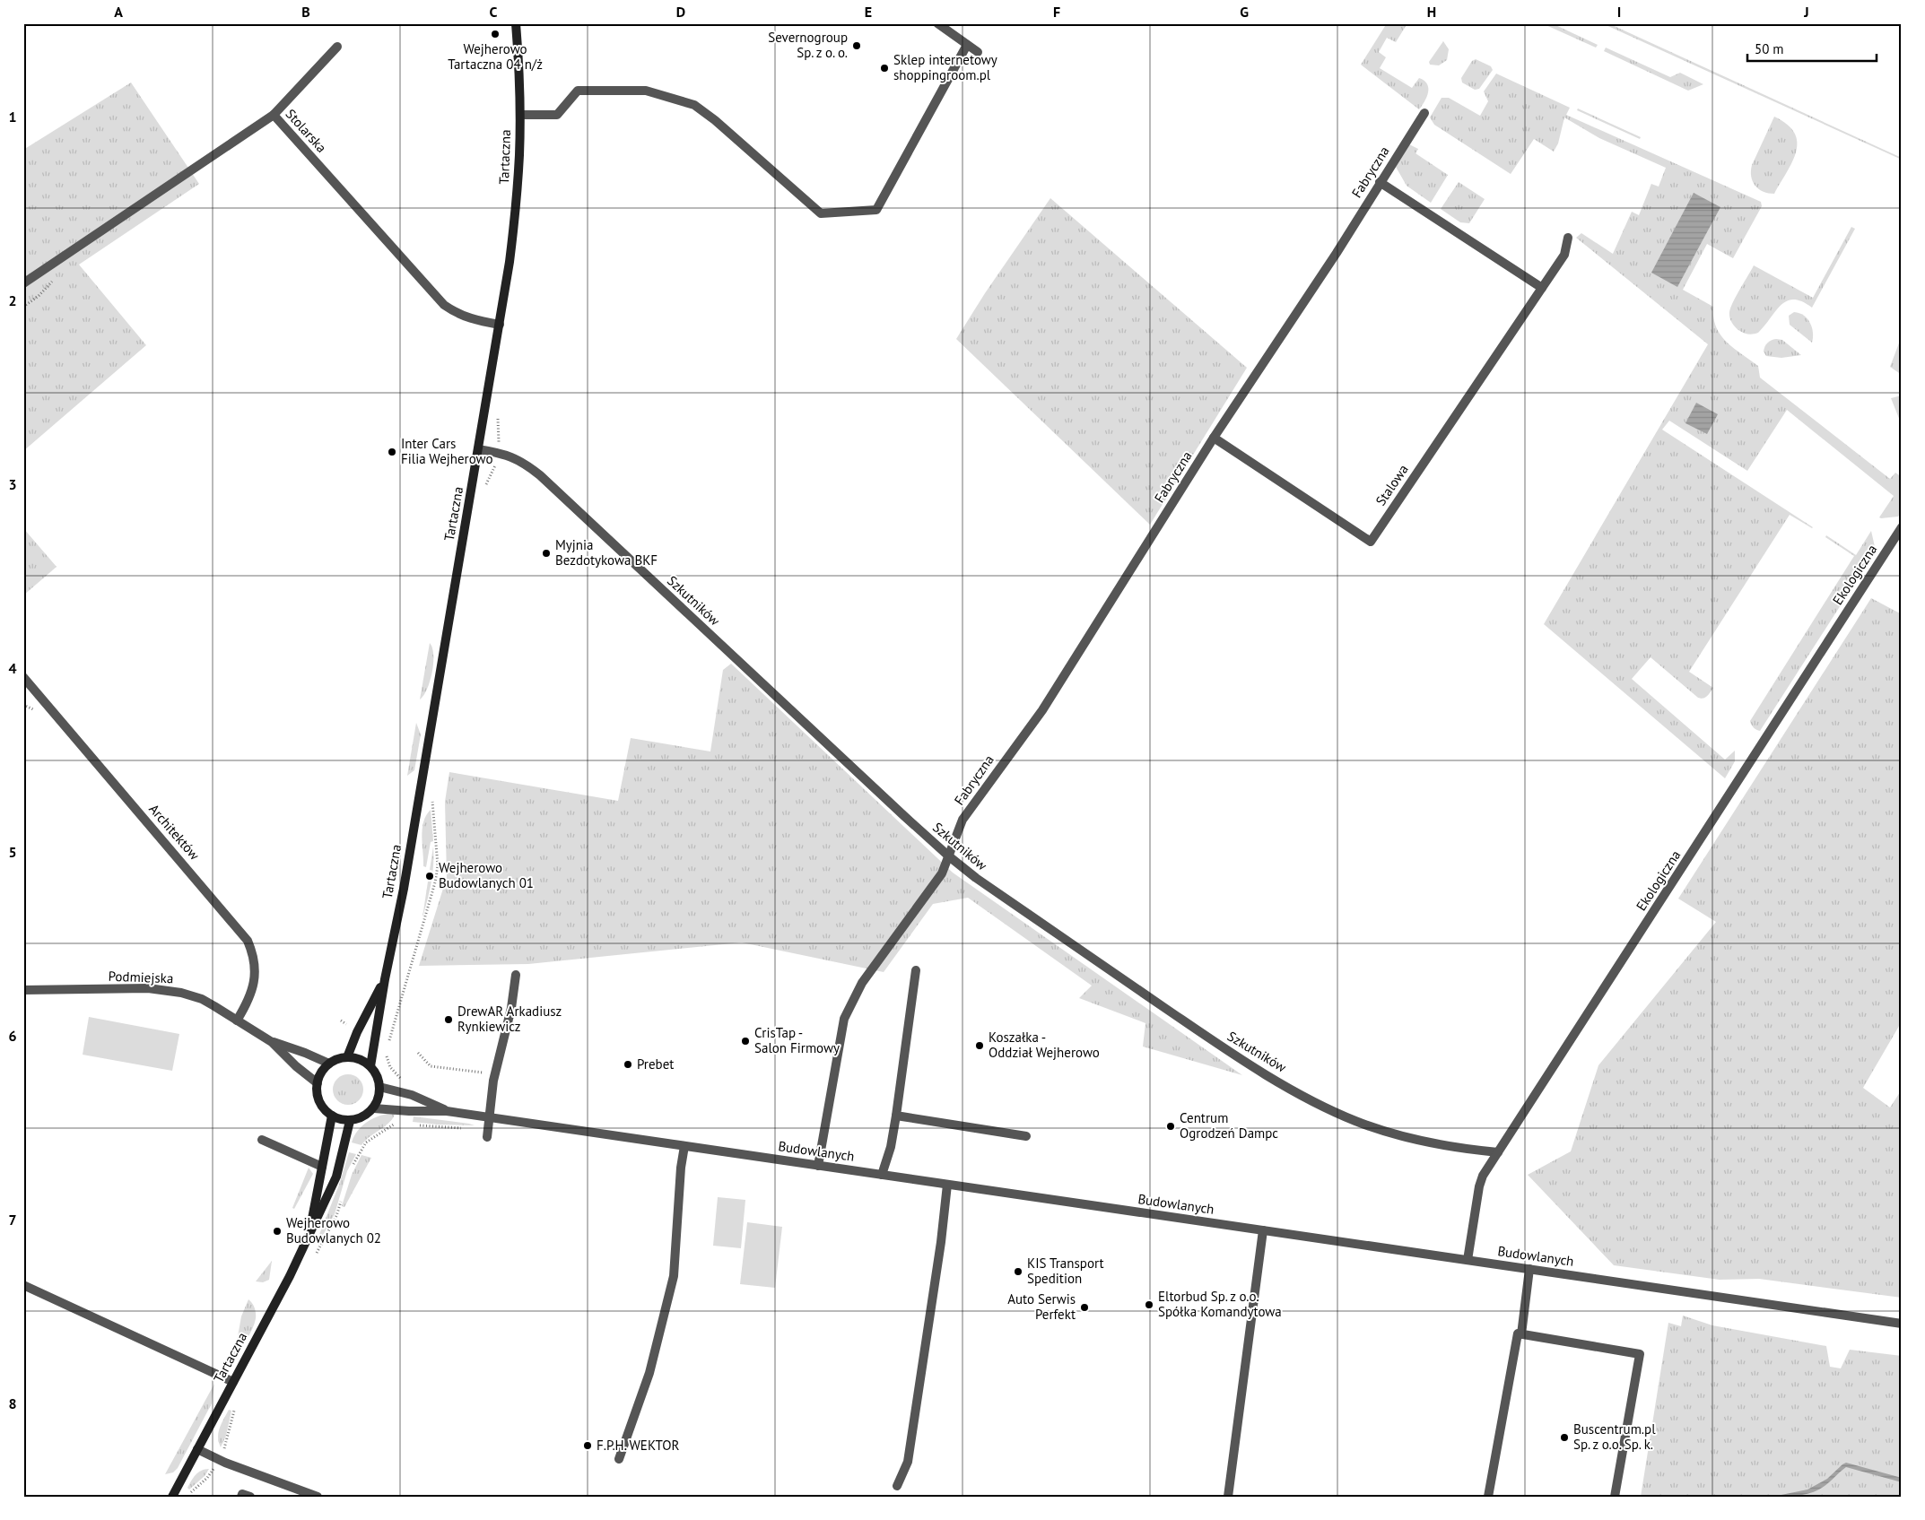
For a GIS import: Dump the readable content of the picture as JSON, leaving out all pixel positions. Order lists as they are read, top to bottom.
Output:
{
  "streets": {
    "street": [
      "Stolarska",
      "Tartaczna",
      "Fabryczna",
      "Stalowa",
      "Ekologiczna",
      "Szkutników",
      "Architektów",
      "Podmiejska",
      "Budowlanych"
    ]
  },
  "crossings": [
    ["Stolarska", "Tartaczna"],
    ["Tartaczna", "Szkutników"],
    ["Tartaczna", "Podmiejska"],
    ["Tartaczna", "Budowlanych"],
    ["Fabryczna", "Stalowa"],
    ["Fabryczna", "Szkutników"],
    ["Fabryczna", "Budowlanych"],
    ["Ekologiczna", "Szkutników"],
    ["Ekologiczna", "Budowlanych"],
    ["Architektów", "Podmiejska"],
    ["Podmiejska", "Budowlanych"]
  ],
  "places": [
    "Wejherowo Tartaczna 04 n/ż",
    "Severnogroup Sp. z o. o.",
    "Sklep internetowy shoppingroom.pl",
    "Inter Cars Filia Wejherowo",
    "Myjnia Bezdotykowa BKF",
    "Wejherowo Budowlanych 01",
    "DrewAR Arkadiusz Rynkiewicz",
    "CrisTap - Salon Firmowy",
    "Koszałka - Oddział Wejherowo",
    "Prebet",
    "Centrum Ogrodzeń Dampc",
    "Wejherowo Budowlanych 02",
    "KIS Transport Spedition",
    "Eltorbud Sp. z o.o. Spółka Komandytowa",
    "Auto Serwis Perfekt",
    "Buscentrum.pl Sp. z o.o. Sp. k.",
    "F.P.H. WEKTOR"
  ],
  "scale_bar": "50 m",
  "grid": {
    "columns": [
      "A",
      "B",
      "C",
      "D",
      "E",
      "F",
      "G",
      "H",
      "I",
      "J"
    ],
    "rows": [
      "1",
      "2",
      "3",
      "4",
      "5",
      "6",
      "7",
      "8"
    ]
  }
}
